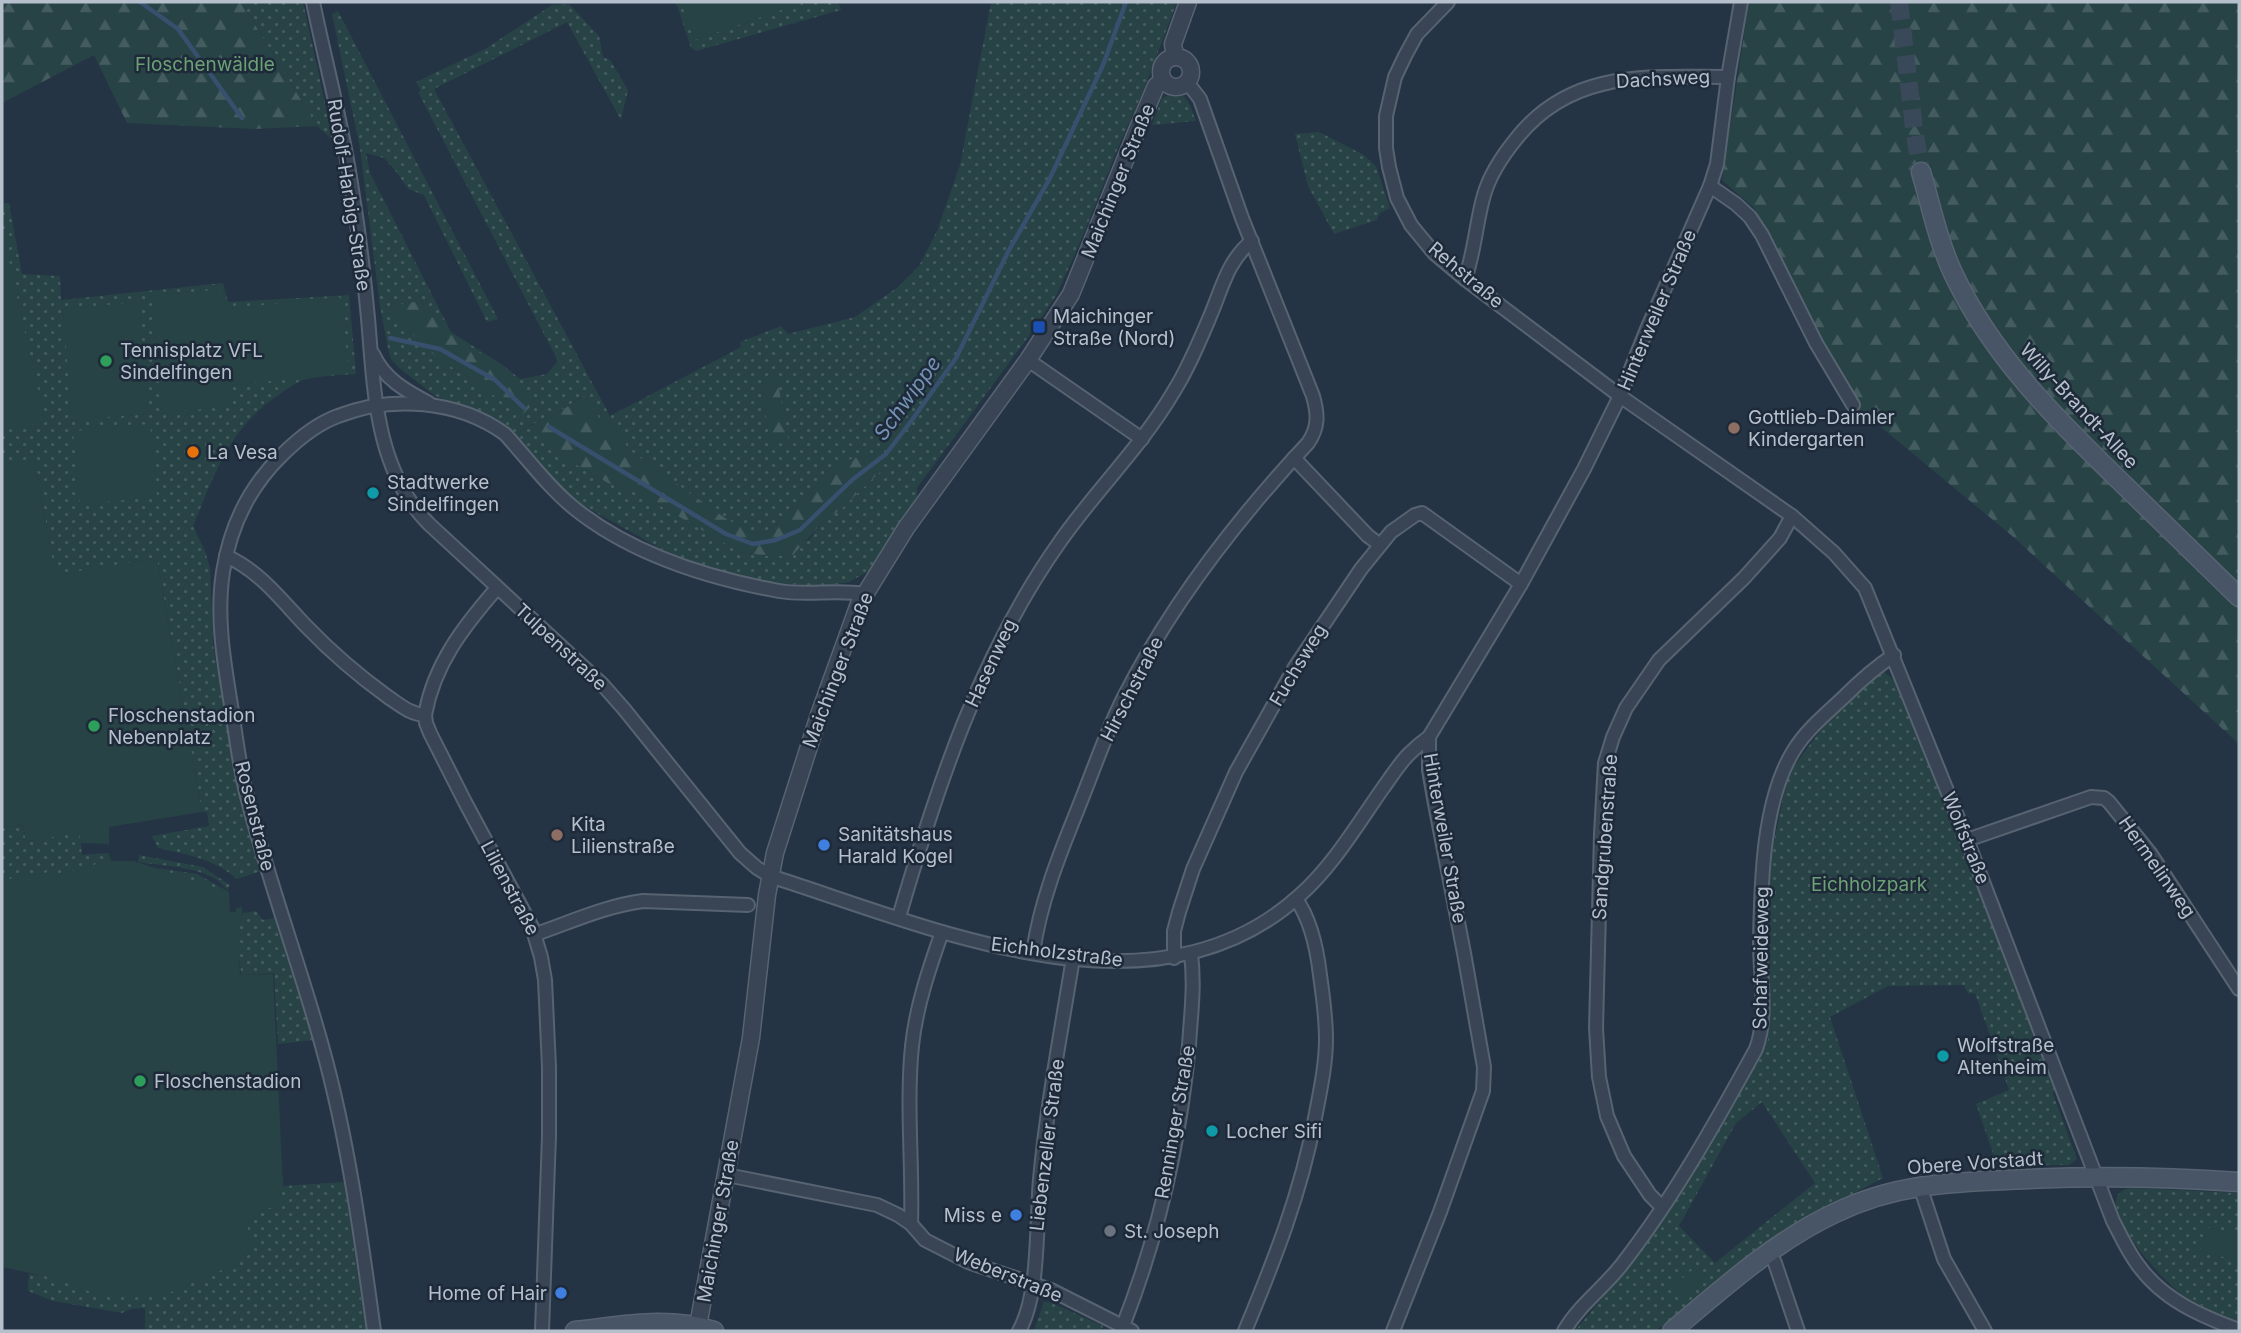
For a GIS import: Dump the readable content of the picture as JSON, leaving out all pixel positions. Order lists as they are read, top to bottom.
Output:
{
  "streets": {
    "main road": ["Willy-Brandt-Allee", "Obere Vorstadt"],
    "street": [
      "Dachsweg",
      "Maichinger Straße",
      "Rudolf-Harbig-Straße",
      "Rehstraße",
      "Hinterweiler Straße",
      "Tulpenstraße",
      "Hasenweg",
      "Fuchsweg",
      "Hirschstraße",
      "Rosenstraße",
      "Sandgrubenstraße",
      "Wolfstraße",
      "Hermelinweg",
      "Lilienstraße",
      "Eichholzstraße",
      "Schafweideweg",
      "Renninger Straße",
      "Liebenzeller Straße",
      "Weberstraße"
    ]
  },
  "crossings": [
    ["Dachsweg", "Rehstraße"],
    ["Dachsweg", "Hinterweiler Straße"],
    ["Maichinger Straße", "Tulpenstraße"],
    ["Maichinger Straße", "Hirschstraße"],
    ["Maichinger Straße", "Rosenstraße"],
    ["Maichinger Straße", "Eichholzstraße"],
    ["Maichinger Straße", "Weberstraße"],
    ["Rudolf-Harbig-Straße", "Tulpenstraße"],
    ["Rudolf-Harbig-Straße", "Rosenstraße"],
    ["Rehstraße", "Hinterweiler Straße"],
    ["Rehstraße", "Wolfstraße"],
    ["Hinterweiler Straße", "Fuchsweg"],
    ["Hinterweiler Straße", "Wolfstraße"],
    ["Hinterweiler Straße", "Eichholzstraße"],
    ["Tulpenstraße", "Rosenstraße"],
    ["Tulpenstraße", "Eichholzstraße"],
    ["Hasenweg", "Hirschstraße"],
    ["Hasenweg", "Eichholzstraße"],
    ["Fuchsweg", "Eichholzstraße"],
    ["Hirschstraße", "Eichholzstraße"],
    ["Sandgrubenstraße", "Wolfstraße"],
    ["Sandgrubenstraße", "Schafweideweg"],
    ["Wolfstraße", "Hermelinweg"],
    ["Wolfstraße", "Schafweideweg"],
    ["Wolfstraße", "Obere Vorstadt"],
    ["Eichholzstraße", "Renninger Straße"],
    ["Eichholzstraße", "Liebenzeller Straße"],
    ["Renninger Straße", "Weberstraße"],
    ["Liebenzeller Straße", "Weberstraße"]
  ],
  "water": ["Schwippe"],
  "parks": ["Floschenwäldle", "Eichholzpark"],
  "places": {
    "transit": ["Maichinger Straße (Nord)"],
    "other": [
      "Tennisplatz VFL Sindelfingen",
      "Gottlieb-Daimler Kindergarten",
      "La Vesa",
      "Stadtwerke Sindelfingen",
      "Floschenstadion Nebenplatz",
      "Kita Lilienstraße",
      "Sanitätshaus Harald Kogel",
      "Wolfstraße Altenheim",
      "Floschenstadion",
      "Locher Sifi",
      "Miss e",
      "St. Joseph",
      "Home of Hair"
    ]
  }
}
